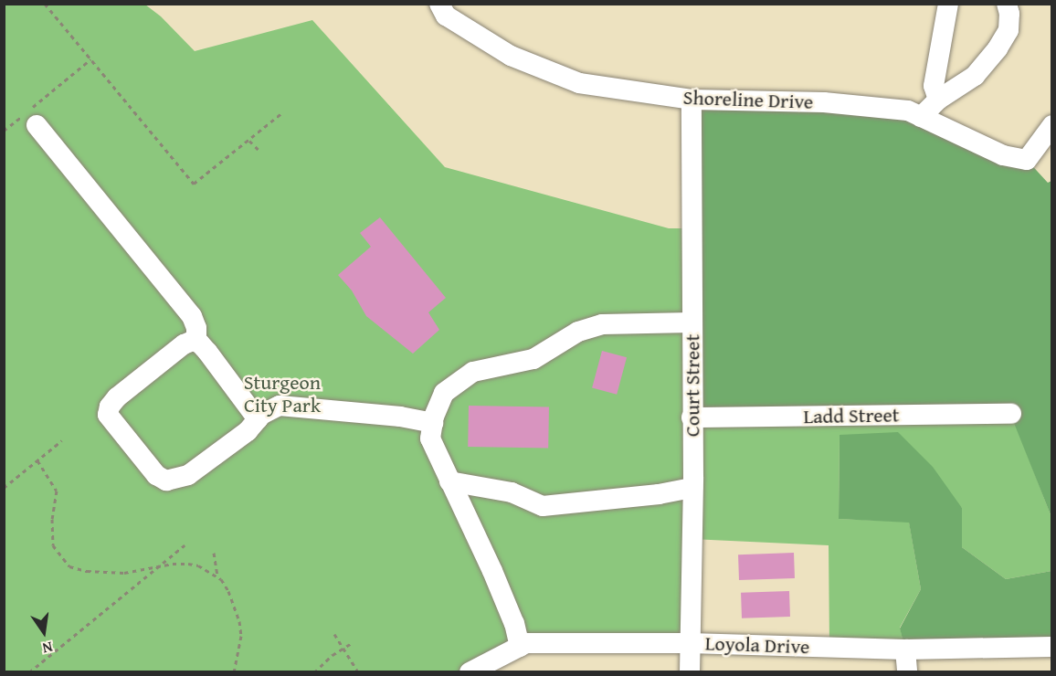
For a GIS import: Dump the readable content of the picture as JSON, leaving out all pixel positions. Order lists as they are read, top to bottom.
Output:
{
  "streets": {
    "street": [
      "Shoreline Drive",
      "Court Street",
      "Ladd Street",
      "Loyola Drive"
    ]
  },
  "crossings": [
    ["Shoreline Drive", "Court Street"],
    ["Court Street", "Ladd Street"],
    ["Court Street", "Loyola Drive"]
  ],
  "parks": ["Sturgeon City Park"],
  "north": "bottom"
}
